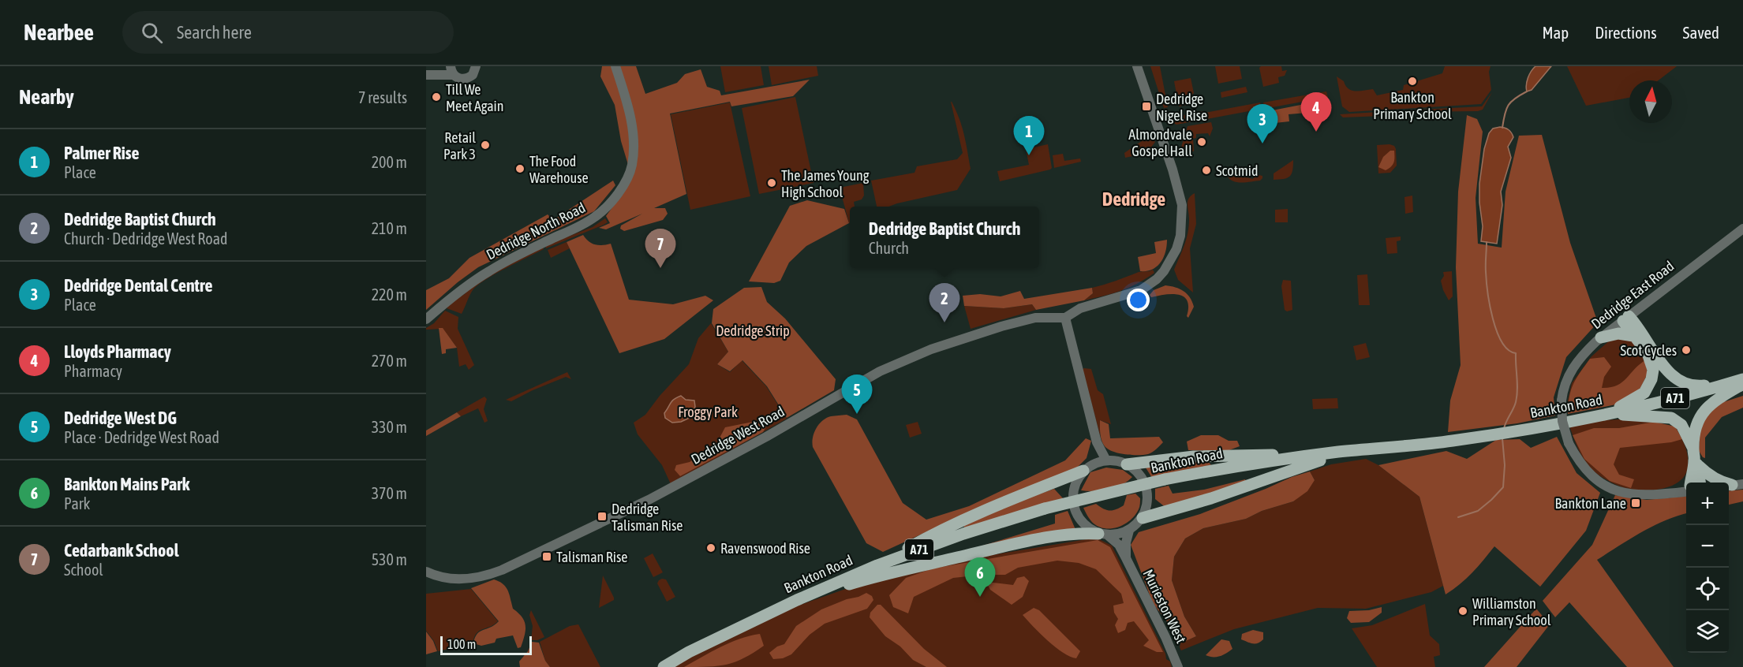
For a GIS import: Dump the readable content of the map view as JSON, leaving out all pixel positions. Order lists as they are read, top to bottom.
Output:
{
  "streets": {
    "main road": ["A71", "Bankton Road"],
    "street": [
      "Dedridge North Road",
      "Dedridge East Road",
      "Dedridge West Road",
      "Murieston West"
    ]
  },
  "districts": ["Dedridge"],
  "parks": ["Dedridge Strip", "Froggy Park"],
  "places": {
    "other": [
      "Bankton Primary School",
      "Till We Meet Again",
      "Almondvale Gospel Hall",
      "Retail Park 3",
      "The Food Warehouse",
      "Scotmid",
      "The James Young High School",
      "Scot Cycles",
      "Ravenswood Rise",
      "Williamston Primary School"
    ],
    "transit": [
      "Dedridge Nigel Rise",
      "Bankton Lane",
      "Dedridge Talisman Rise",
      "Talisman Rise"
    ]
  },
  "scale_bar": "100 m",
  "north": "top",
  "page": {
    "header": "Nearbee",
    "search": "Search here",
    "nav": ["Map", "Directions", "Saved"],
    "heading": ["Nearby", "7 results"],
    "pins": [
      "4",
      "3",
      "1",
      "7",
      "2",
      "5",
      "6"
    ],
    "list": [
      {
        "mark": "1",
        "name": "Palmer Rise",
        "note": "Place",
        "value": "200 m"
      },
      {
        "mark": "2",
        "name": "Dedridge Baptist Church",
        "note": "Church · Dedridge West Road",
        "value": "210 m"
      },
      {
        "mark": "3",
        "name": "Dedridge Dental Centre",
        "note": "Place",
        "value": "220 m"
      },
      {
        "mark": "4",
        "name": "Lloyds Pharmacy",
        "note": "Pharmacy",
        "value": "270 m"
      },
      {
        "mark": "5",
        "name": "Dedridge West DG",
        "note": "Place · Dedridge West Road",
        "value": "330 m"
      },
      {
        "mark": "6",
        "name": "Bankton Mains Park",
        "note": "Park",
        "value": "370 m"
      },
      {
        "mark": "7",
        "name": "Cedarbank School",
        "note": "School",
        "value": "530 m"
      }
    ],
    "popup": ["Dedridge Baptist Church", "Church"],
    "map_buttons": ["+", "−"],
    "scale": "100 m"
  }
}
